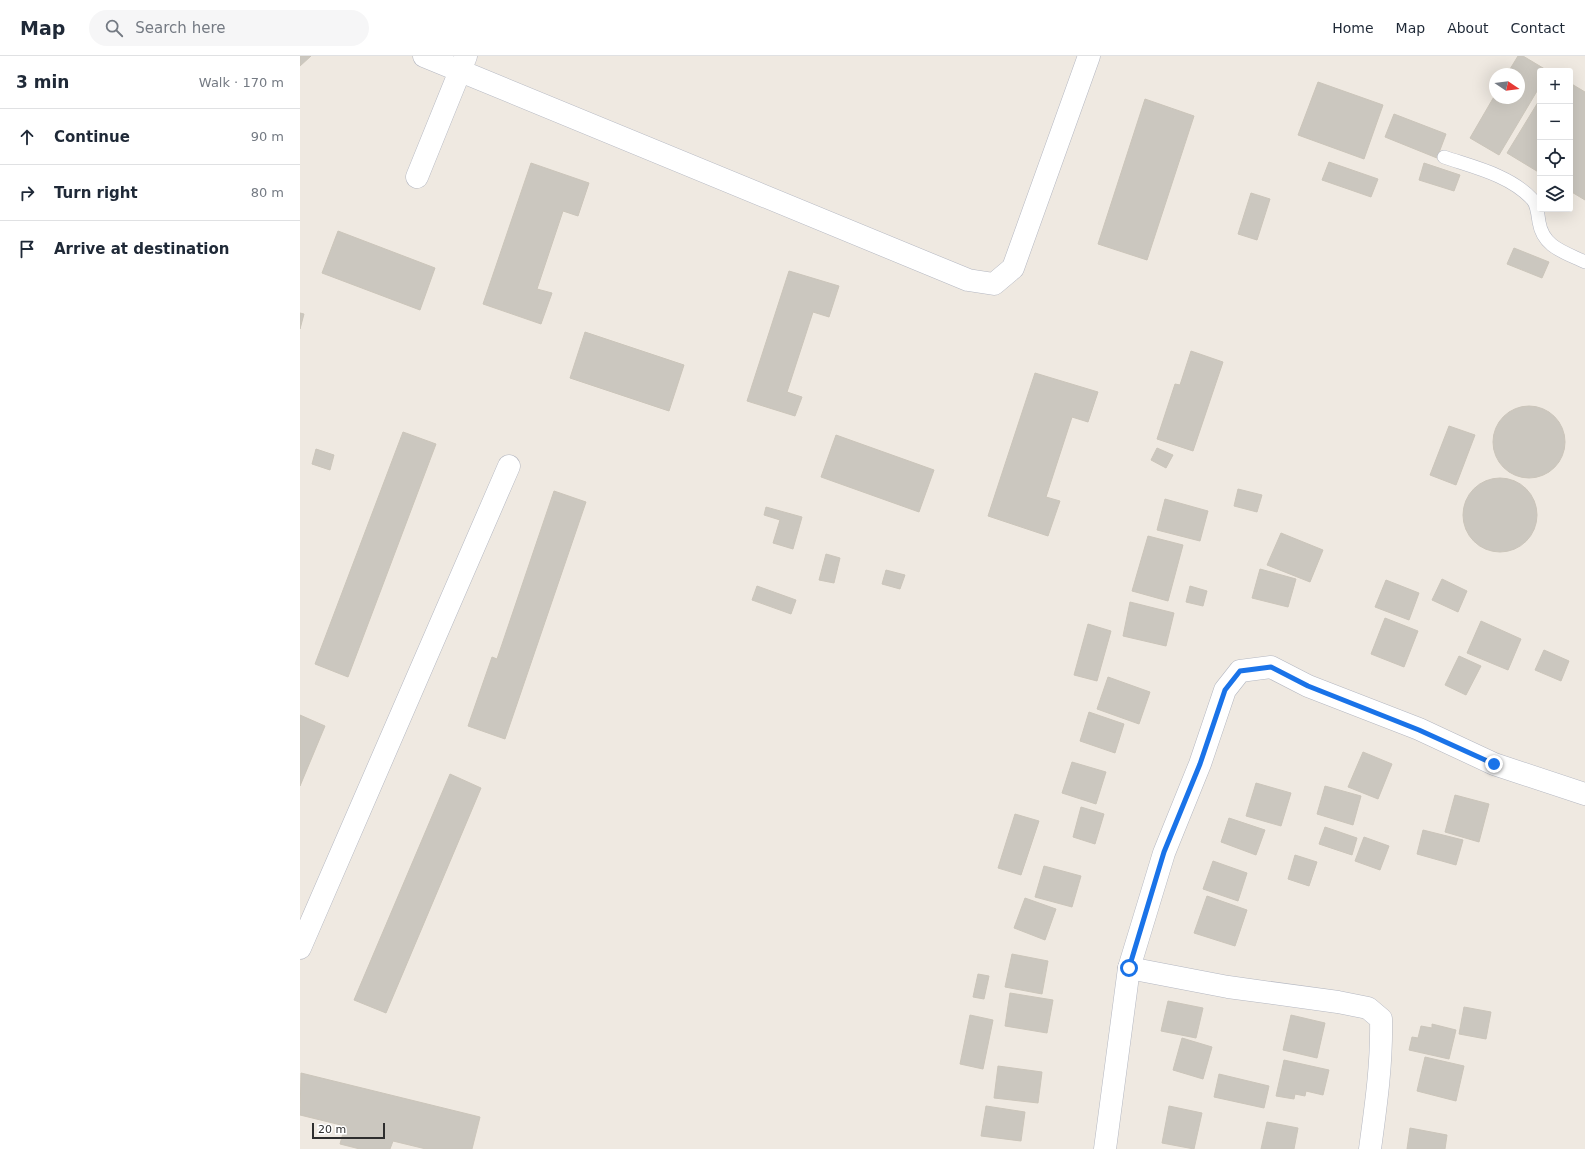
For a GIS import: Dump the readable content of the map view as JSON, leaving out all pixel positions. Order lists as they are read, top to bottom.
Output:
{
  "scale_bar": "20 m",
  "north": "right",
  "page": {
    "header": "Map",
    "search": "Search here",
    "nav": [
      "Home",
      "Map",
      "About",
      "Contact"
    ],
    "heading": ["3 min", "Walk · 170 m"],
    "map_buttons": ["+", "−"],
    "list": [
      ["Continue", "90 m"],
      ["Turn right", "80 m"],
      "Arrive at destination"
    ],
    "scale": "20 m"
  }
}
